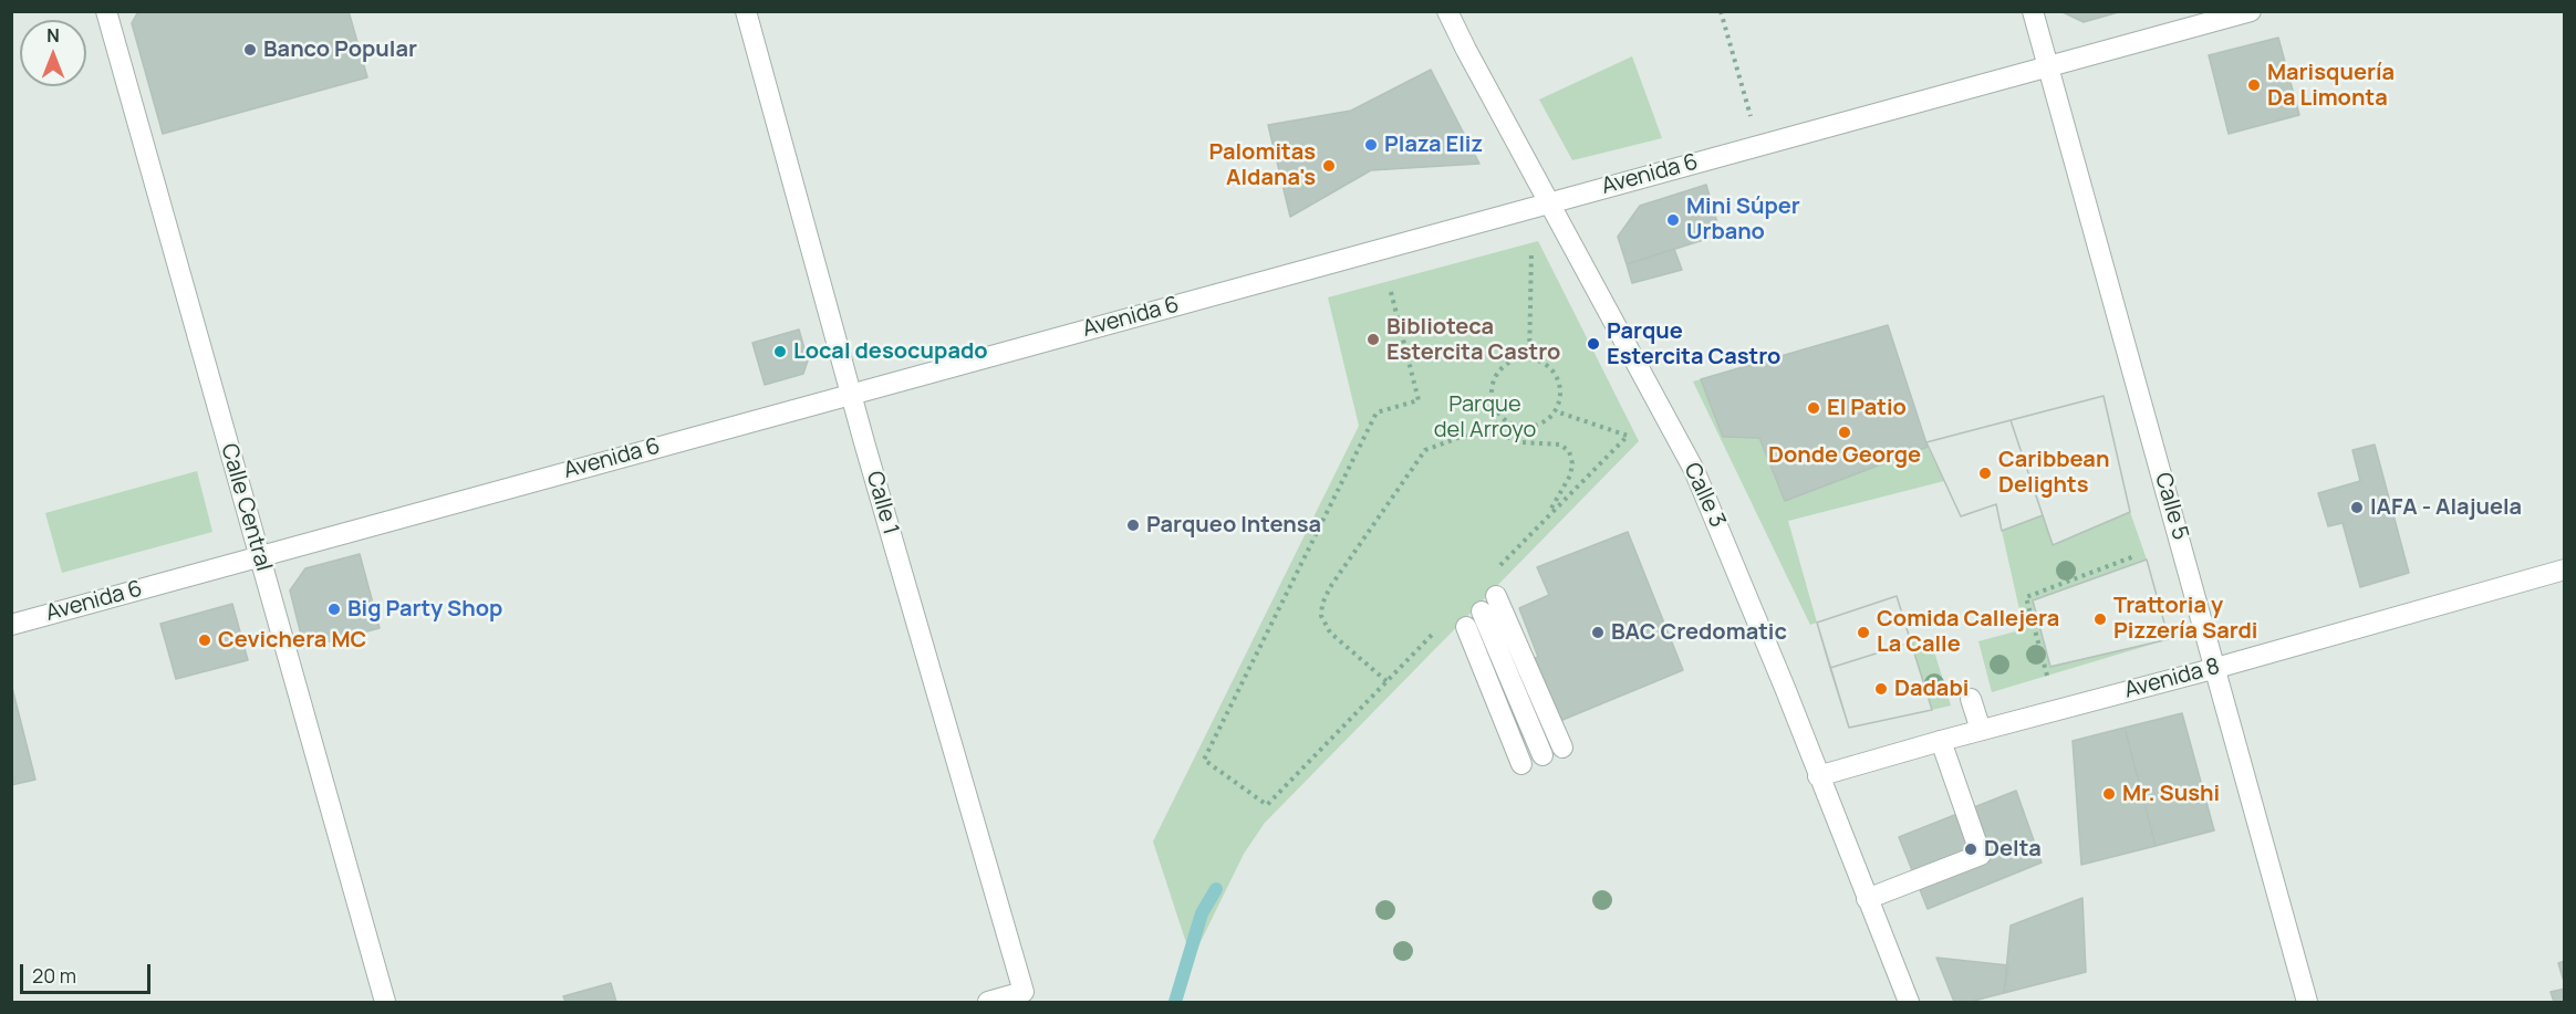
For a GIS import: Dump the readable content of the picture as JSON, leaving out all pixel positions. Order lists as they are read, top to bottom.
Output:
{
  "streets": {
    "street": [
      "Avenida 6",
      "Calle 3",
      "Calle 1",
      "Calle 5",
      "Calle Central",
      "Avenida 8"
    ]
  },
  "crossings": [
    ["Avenida 6", "Calle 3"],
    ["Avenida 6", "Calle 1"],
    ["Avenida 6", "Calle 5"],
    ["Avenida 6", "Calle Central"],
    ["Calle 3", "Avenida 8"],
    ["Calle 5", "Avenida 8"]
  ],
  "parks": ["Parque del Arroyo"],
  "places": [
    "Banco Popular",
    "Marisquería Da Limonta",
    "Plaza Eliz",
    "Palomitas Aldana's",
    "Mini Súper Urbano",
    "Biblioteca Estercita Castro",
    "Parque Estercita Castro",
    "Local desocupado",
    "El Patio",
    "Donde George",
    "Caribbean Delights",
    "IAFA - Alajuela",
    "Parqueo Intensa",
    "Big Party Shop",
    "Trattoria y Pizzería Sardi",
    "BAC Credomatic",
    "Comida Callejera La Calle",
    "Cevichera MC",
    "Dadabi",
    "Mr. Sushi",
    "Delta"
  ],
  "scale_bar": "20 m",
  "north": "top"
}
